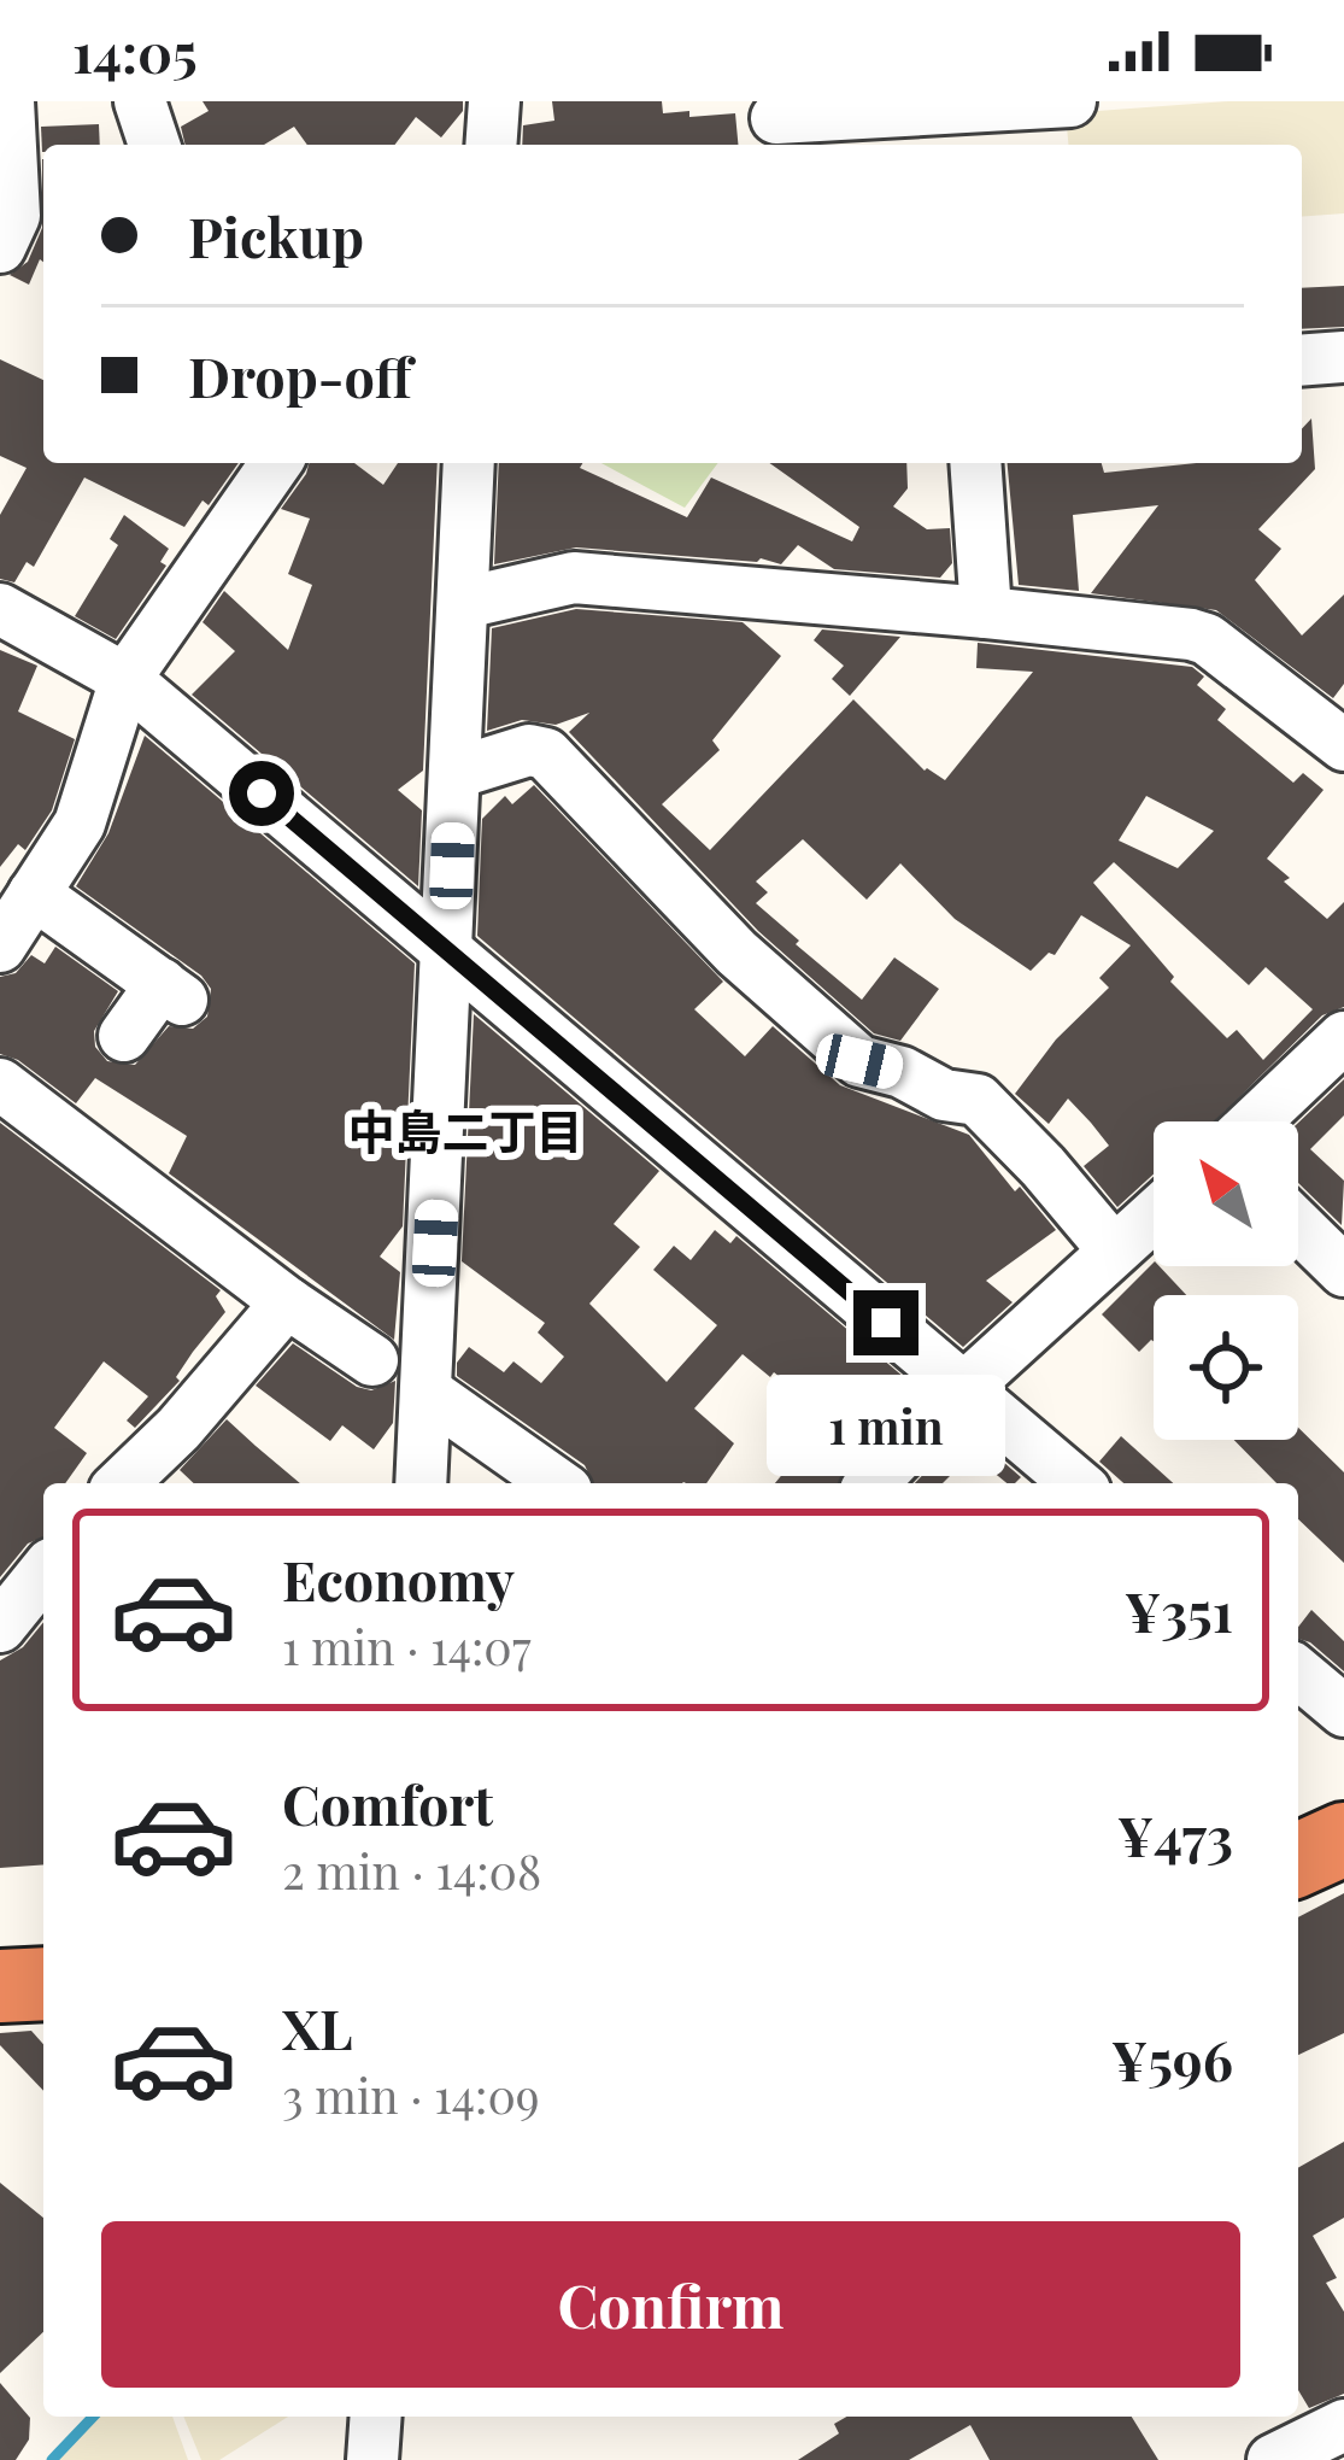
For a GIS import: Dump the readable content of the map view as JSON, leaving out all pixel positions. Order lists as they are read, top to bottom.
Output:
{
  "districts": ["中島二丁目"],
  "north": "top left",
  "page": {
    "status": "14:05",
    "banner": ["Pickup", "Drop-off"],
    "bubble": "1 min",
    "list": [
      {
        "name": "Economy",
        "note": "1 min · 14:07",
        "value": "¥351"
      },
      {
        "name": "Comfort",
        "note": "2 min · 14:08",
        "value": "¥473"
      },
      {
        "name": "XL",
        "note": "3 min · 14:09",
        "value": "¥596"
      }
    ],
    "buttons": "Confirm"
  }
}
